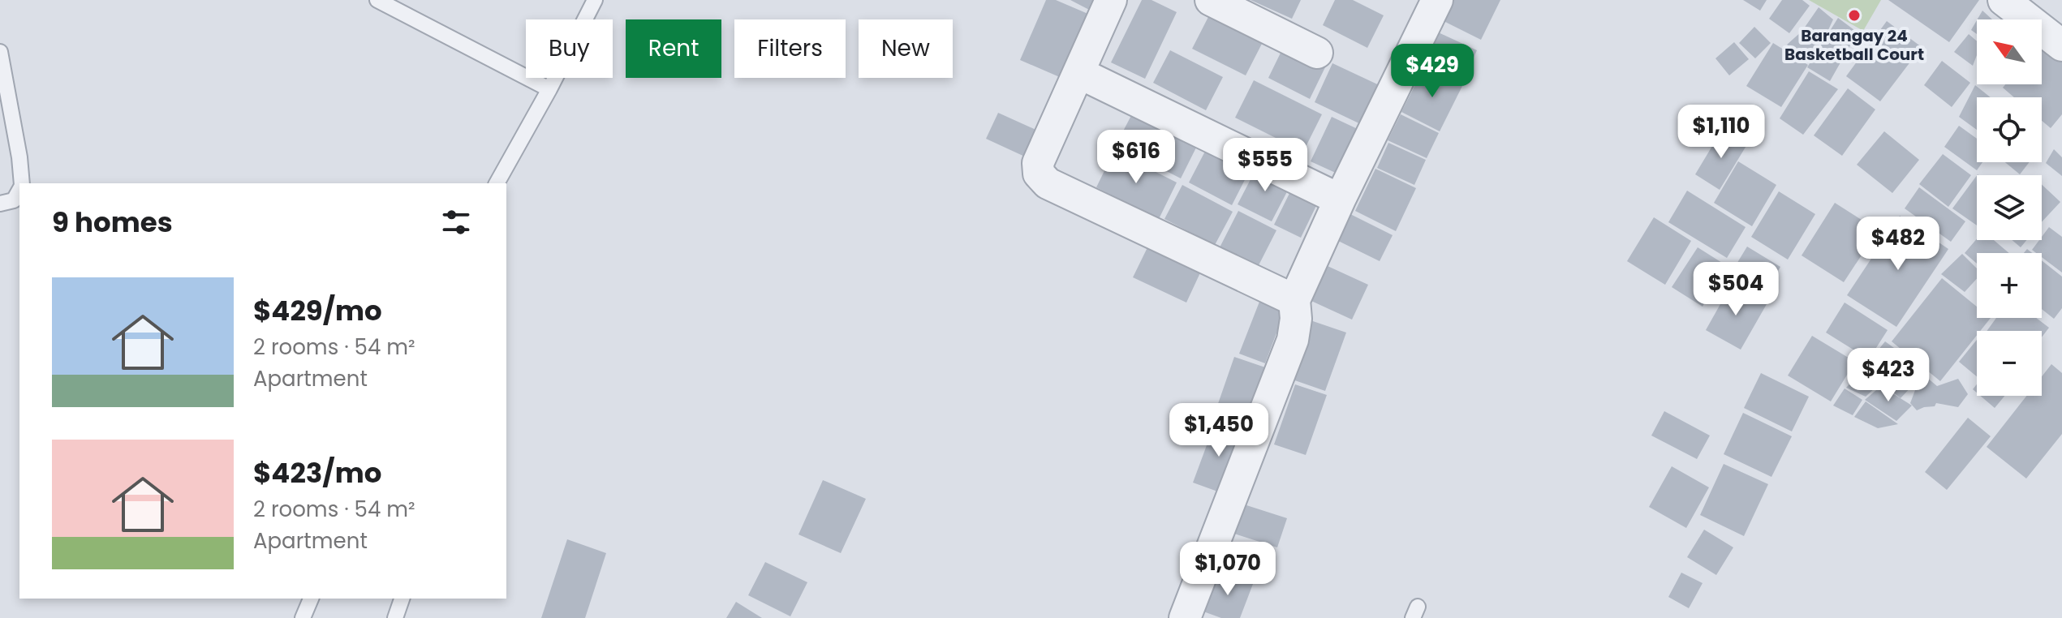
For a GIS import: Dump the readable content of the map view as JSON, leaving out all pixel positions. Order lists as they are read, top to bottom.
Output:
{
  "places": ["Barangay 24 Basketball Court"],
  "north": "top left",
  "page": {
    "map_buttons": ["+", "−"],
    "chip": [
      "Buy",
      "Rent",
      "Filters",
      "New"
    ],
    "price": [
      "$429",
      "$1,110",
      "$616",
      "$555",
      "$482",
      "$504",
      "$423",
      "$1,450",
      "$1,070"
    ],
    "heading": "9 homes",
    "list": [
      {
        "name": "$429/mo",
        "note": "2 rooms · 54 m² · Apartment"
      },
      {
        "name": "$423/mo",
        "note": "2 rooms · 54 m² · Apartment"
      }
    ]
  }
}
